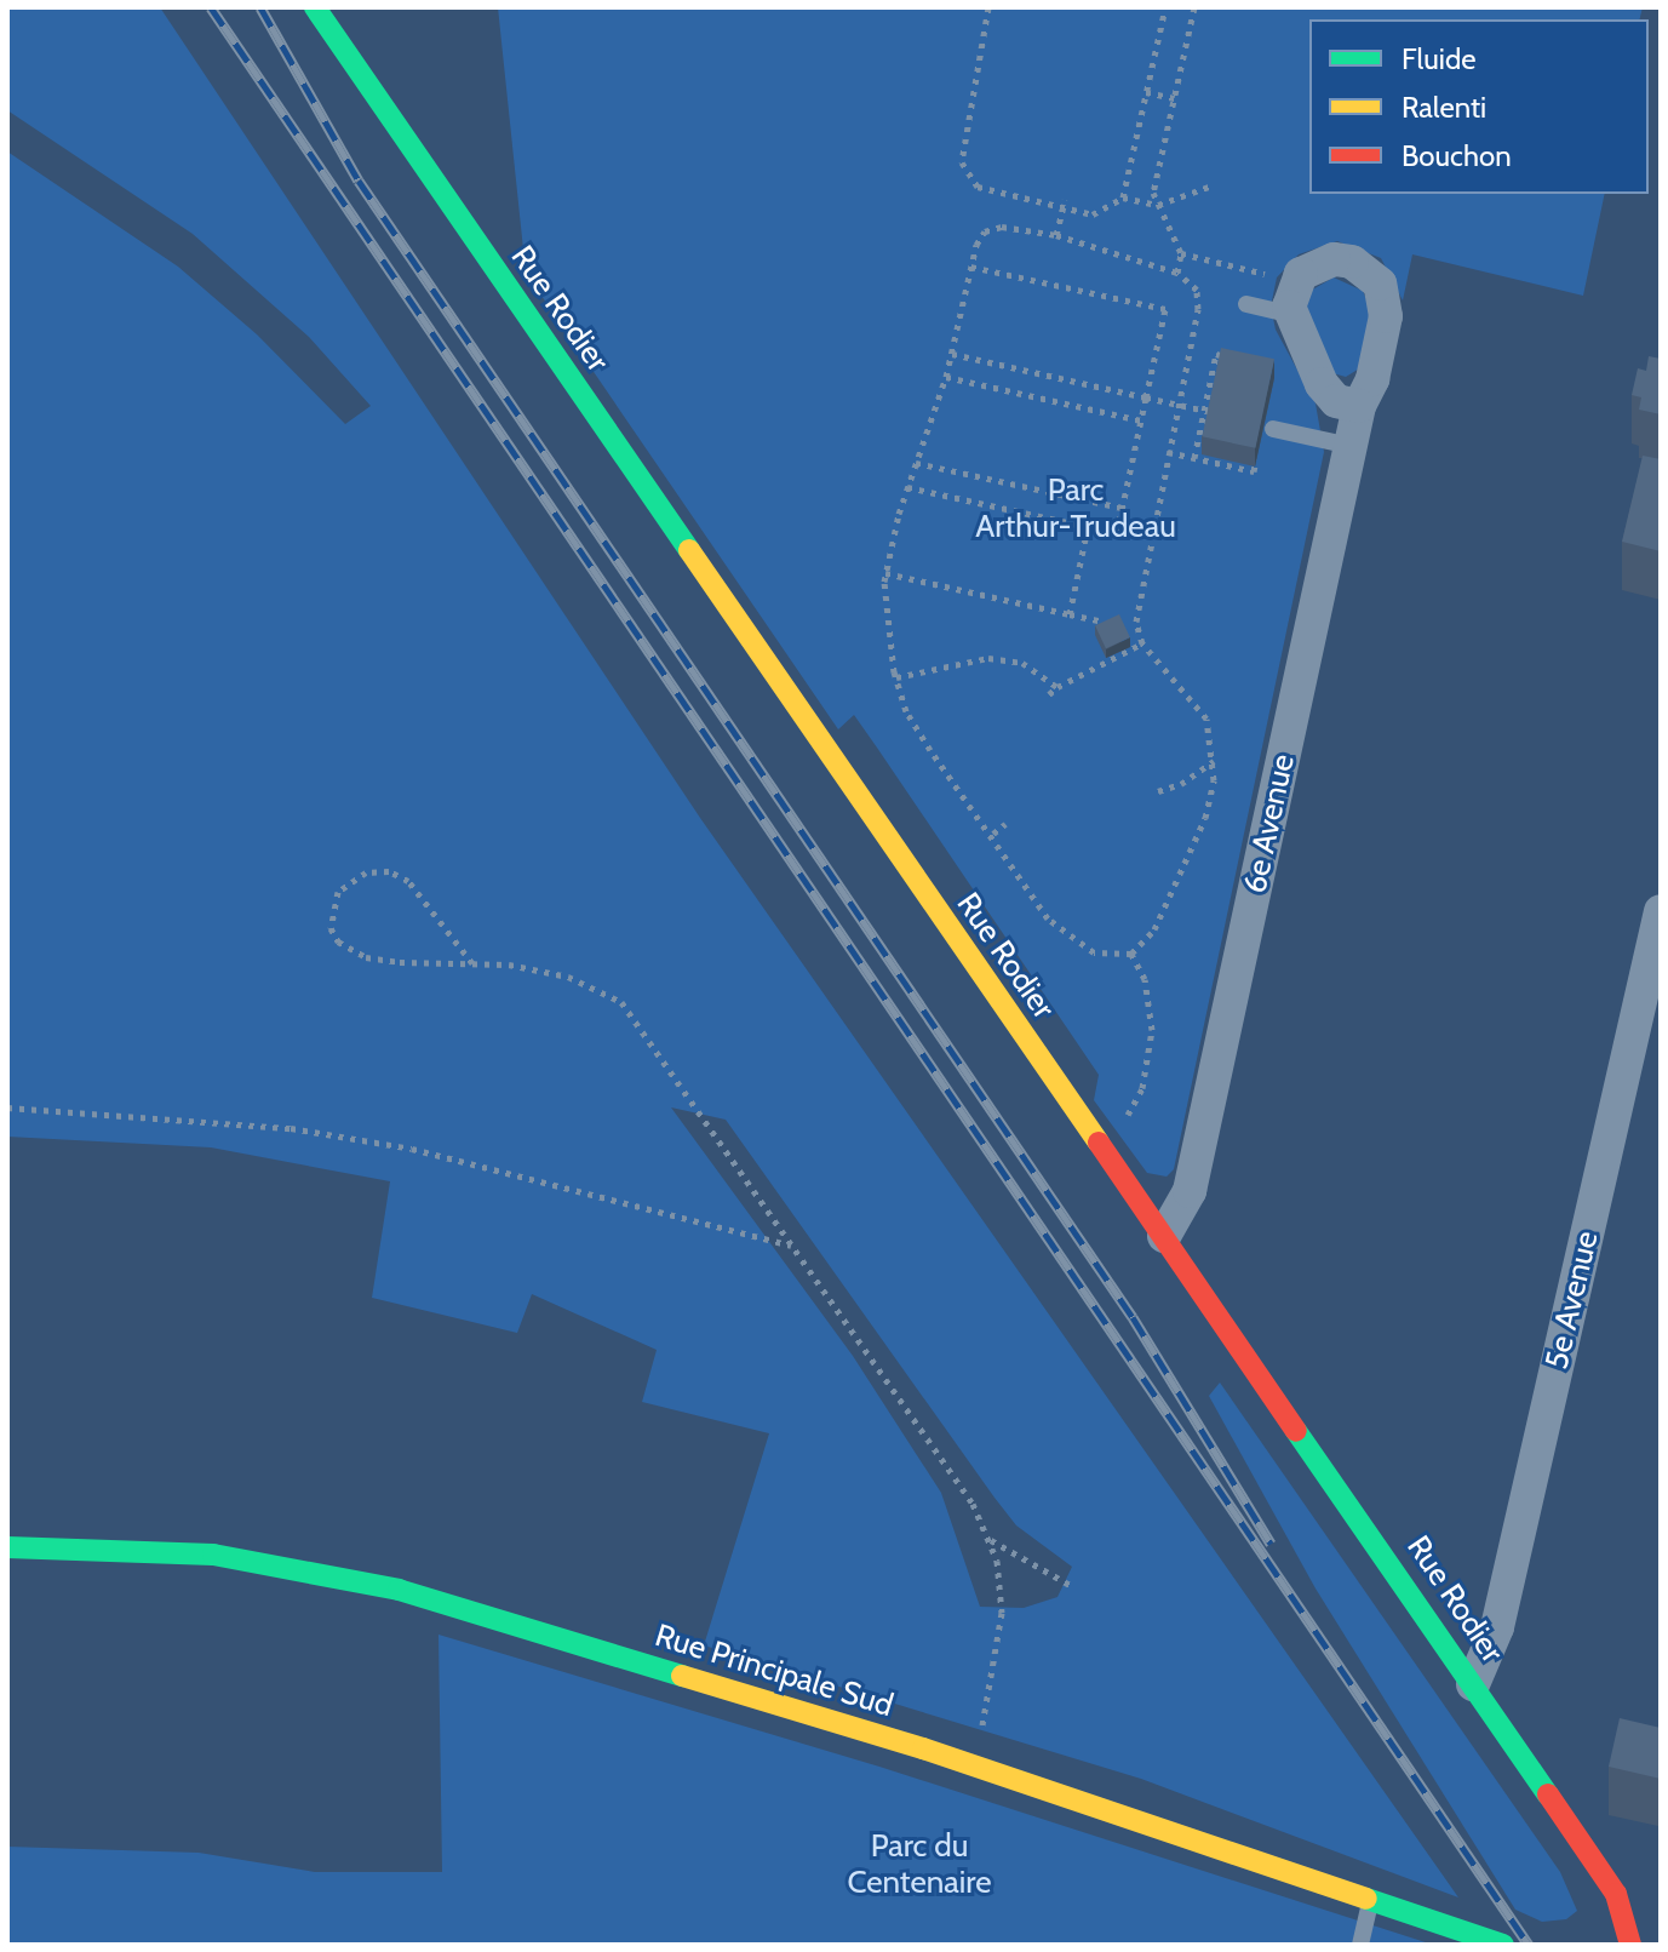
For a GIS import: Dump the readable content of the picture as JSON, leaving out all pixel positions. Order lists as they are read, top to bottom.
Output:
{
  "streets": {
    "street": [
      "Rue Rodier",
      "6e Avenue",
      "5e Avenue",
      "Rue Principale Sud"
    ]
  },
  "crossings": [
    ["Rue Rodier", "6e Avenue"],
    ["Rue Rodier", "5e Avenue"]
  ],
  "parks": ["Parc Arthur-Trudeau", "Parc du Centenaire"],
  "legend": ["Fluide", "Ralenti", "Bouchon"]
}
